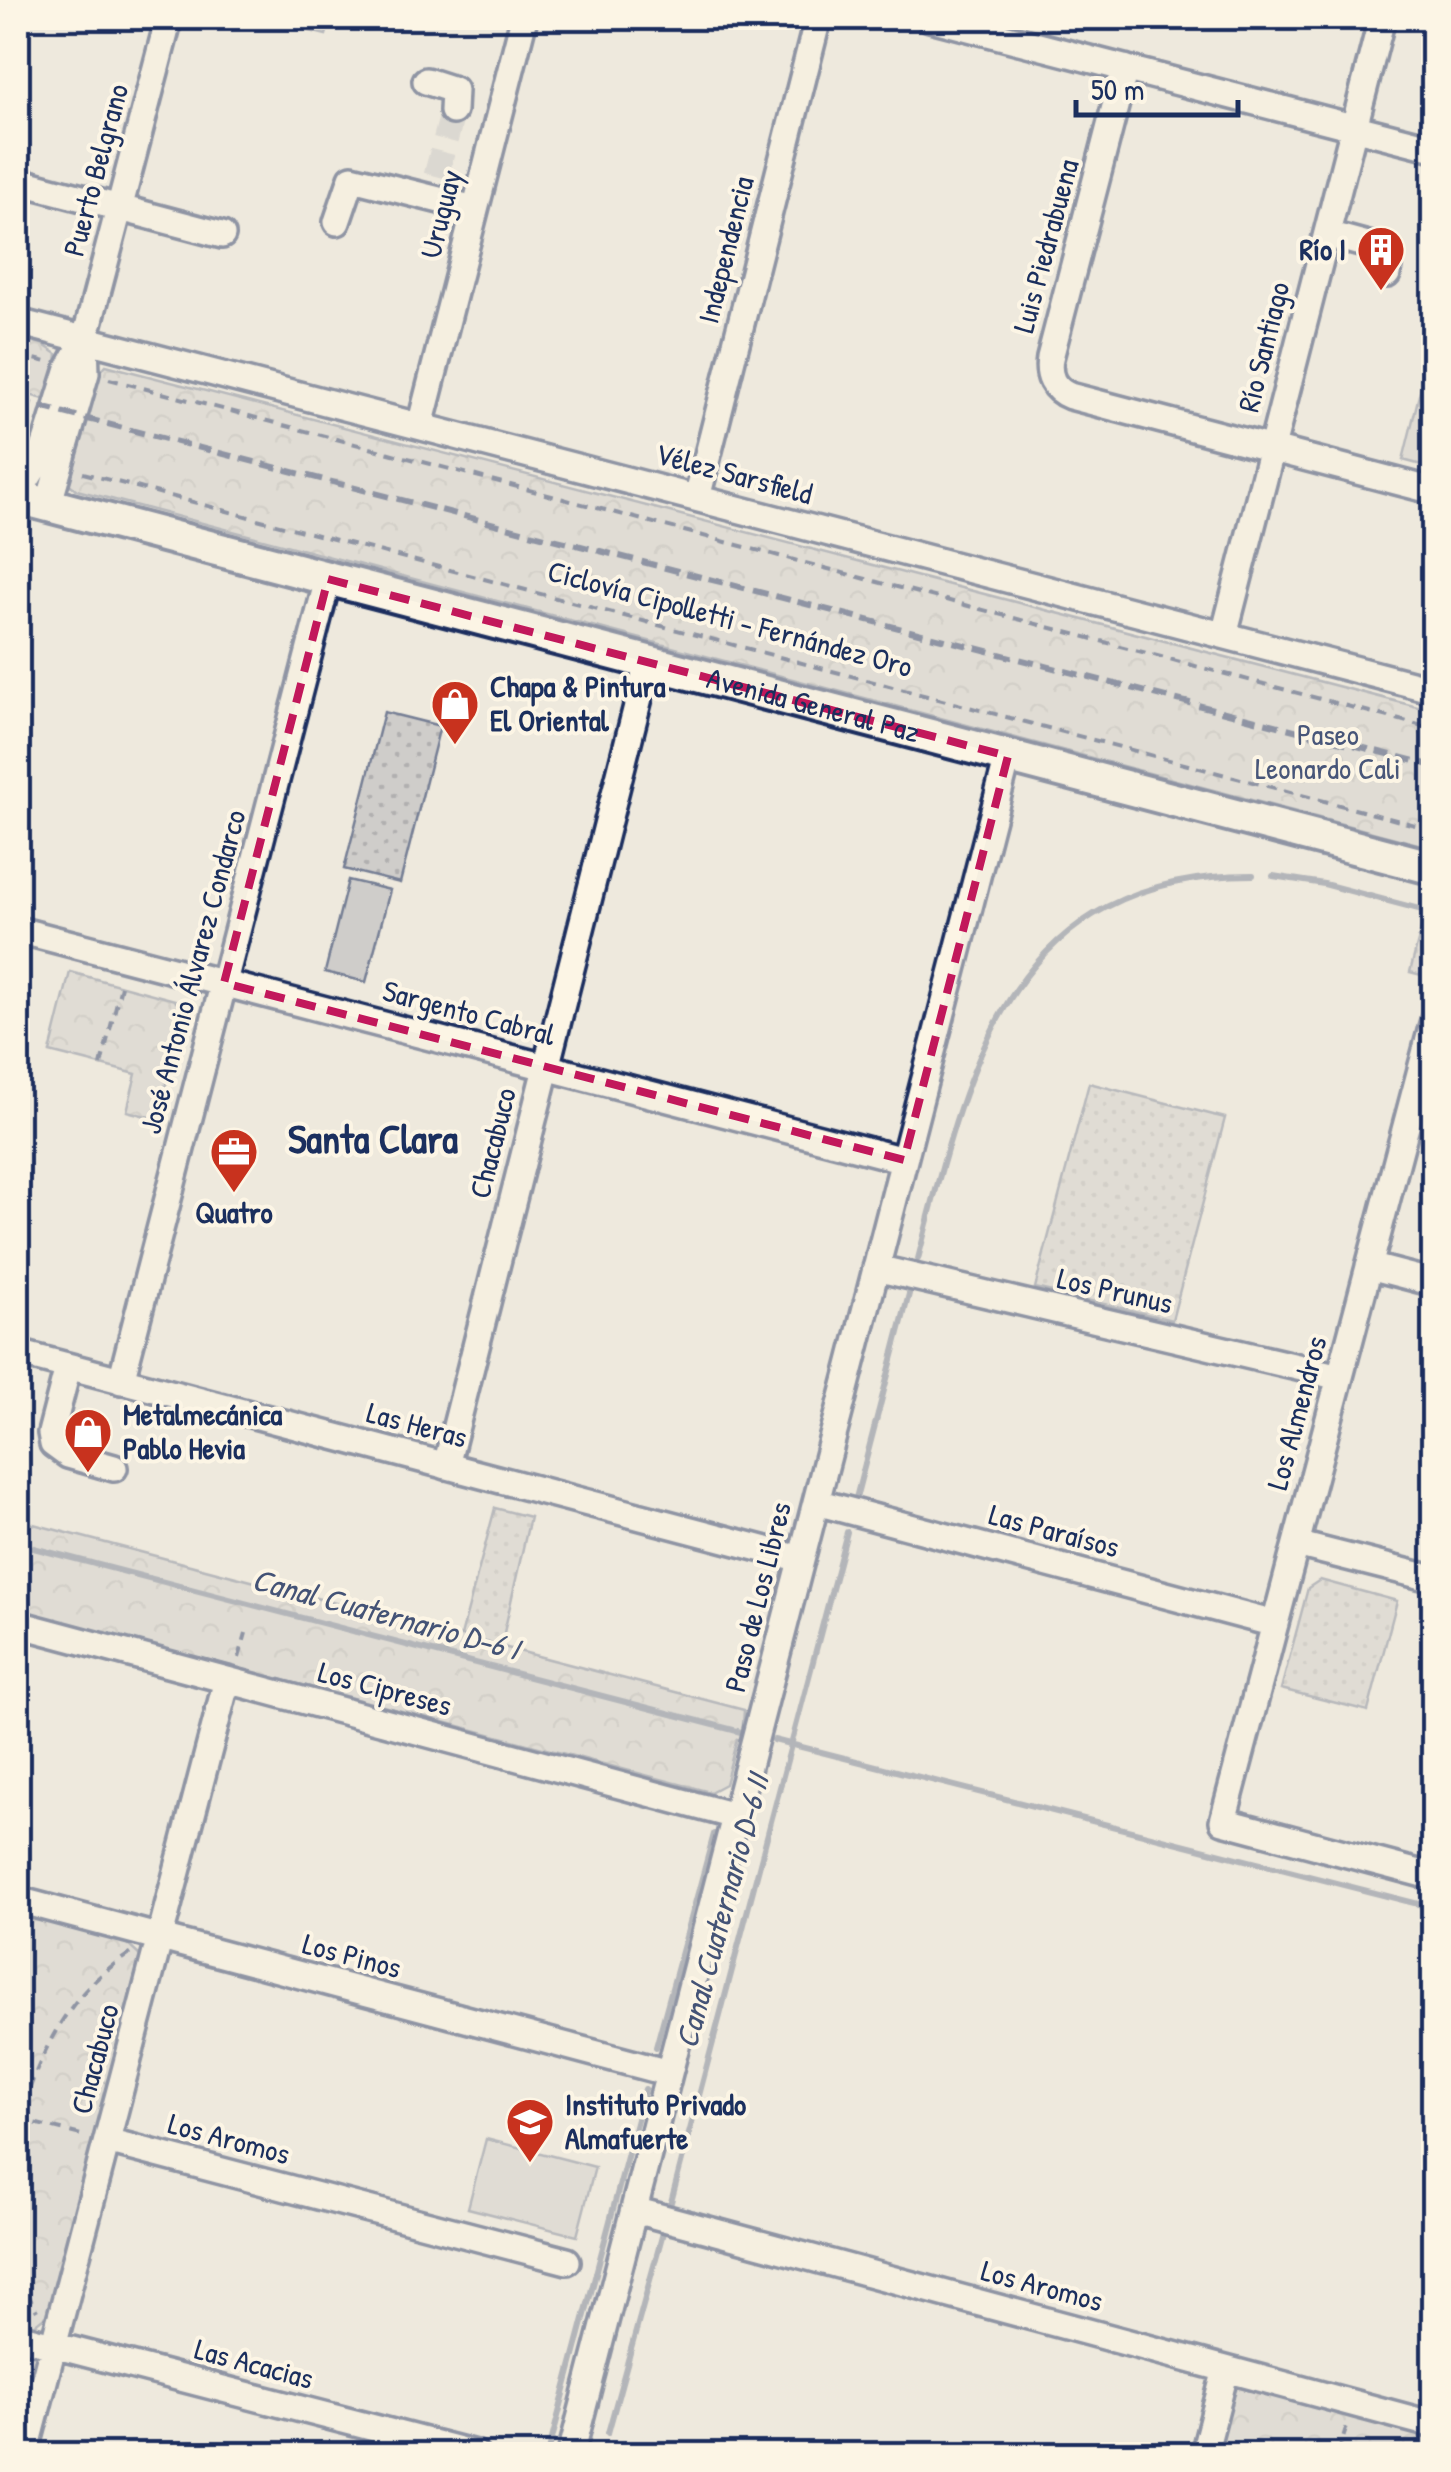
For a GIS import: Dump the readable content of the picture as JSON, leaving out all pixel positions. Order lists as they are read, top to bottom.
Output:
{
  "streets": {
    "main road": ["Avenida General Paz"],
    "street": [
      "Puerto Belgrano",
      "Uruguay",
      "Luis Piedrabuena",
      "Independencia",
      "Río Santiago",
      "Vélez Sarsfield",
      "José Antonio Álvarez Condarco",
      "Sargento Cabral",
      "Chacabuco",
      "Los Prunus",
      "Los Almendros",
      "Las Heras",
      "Las Paraísos",
      "Paso de Los Libres",
      "Los Cipreses",
      "Los Pinos",
      "Los Aromos",
      "Las Acacias"
    ],
    "path": ["Ciclovía Cipolletti - Fernández Oro"]
  },
  "crossings": [
    ["Puerto Belgrano", "Vélez Sarsfield"],
    ["Uruguay", "Vélez Sarsfield"],
    ["Luis Piedrabuena", "Río Santiago"],
    ["Independencia", "Vélez Sarsfield"],
    ["Río Santiago", "Vélez Sarsfield"],
    ["Avenida General Paz", "José Antonio Álvarez Condarco"],
    ["Avenida General Paz", "Chacabuco"],
    ["Avenida General Paz", "Paso de Los Libres"],
    ["José Antonio Álvarez Condarco", "Sargento Cabral"],
    ["José Antonio Álvarez Condarco", "Las Heras"],
    ["Sargento Cabral", "Chacabuco"],
    ["Sargento Cabral", "Paso de Los Libres"],
    ["Chacabuco", "Las Heras"],
    ["Chacabuco", "Los Cipreses"],
    ["Chacabuco", "Los Pinos"],
    ["Chacabuco", "Los Aromos"],
    ["Chacabuco", "Las Acacias"],
    ["Los Prunus", "Los Almendros"],
    ["Los Prunus", "Paso de Los Libres"],
    ["Los Almendros", "Las Paraísos"],
    ["Las Heras", "Paso de Los Libres"],
    ["Las Paraísos", "Paso de Los Libres"],
    ["Paso de Los Libres", "Los Cipreses"],
    ["Paso de Los Libres", "Los Pinos"],
    ["Paso de Los Libres", "Los Aromos"]
  ],
  "districts": ["Santa Clara"],
  "water": ["Canal Cuaternario D-6 I", "Canal Cuaternario D-6 II"],
  "parks": ["Paseo Leonardo Cali"],
  "places": {
    "building": ["Río I"],
    "shop": ["Chapa & Pintura El Oriental", "Metalmecánica Pablo Hevia"],
    "office": ["Quatro"],
    "school or university": ["Instituto Privado Almafuerte"]
  },
  "scale_bar": "50 m"
}
